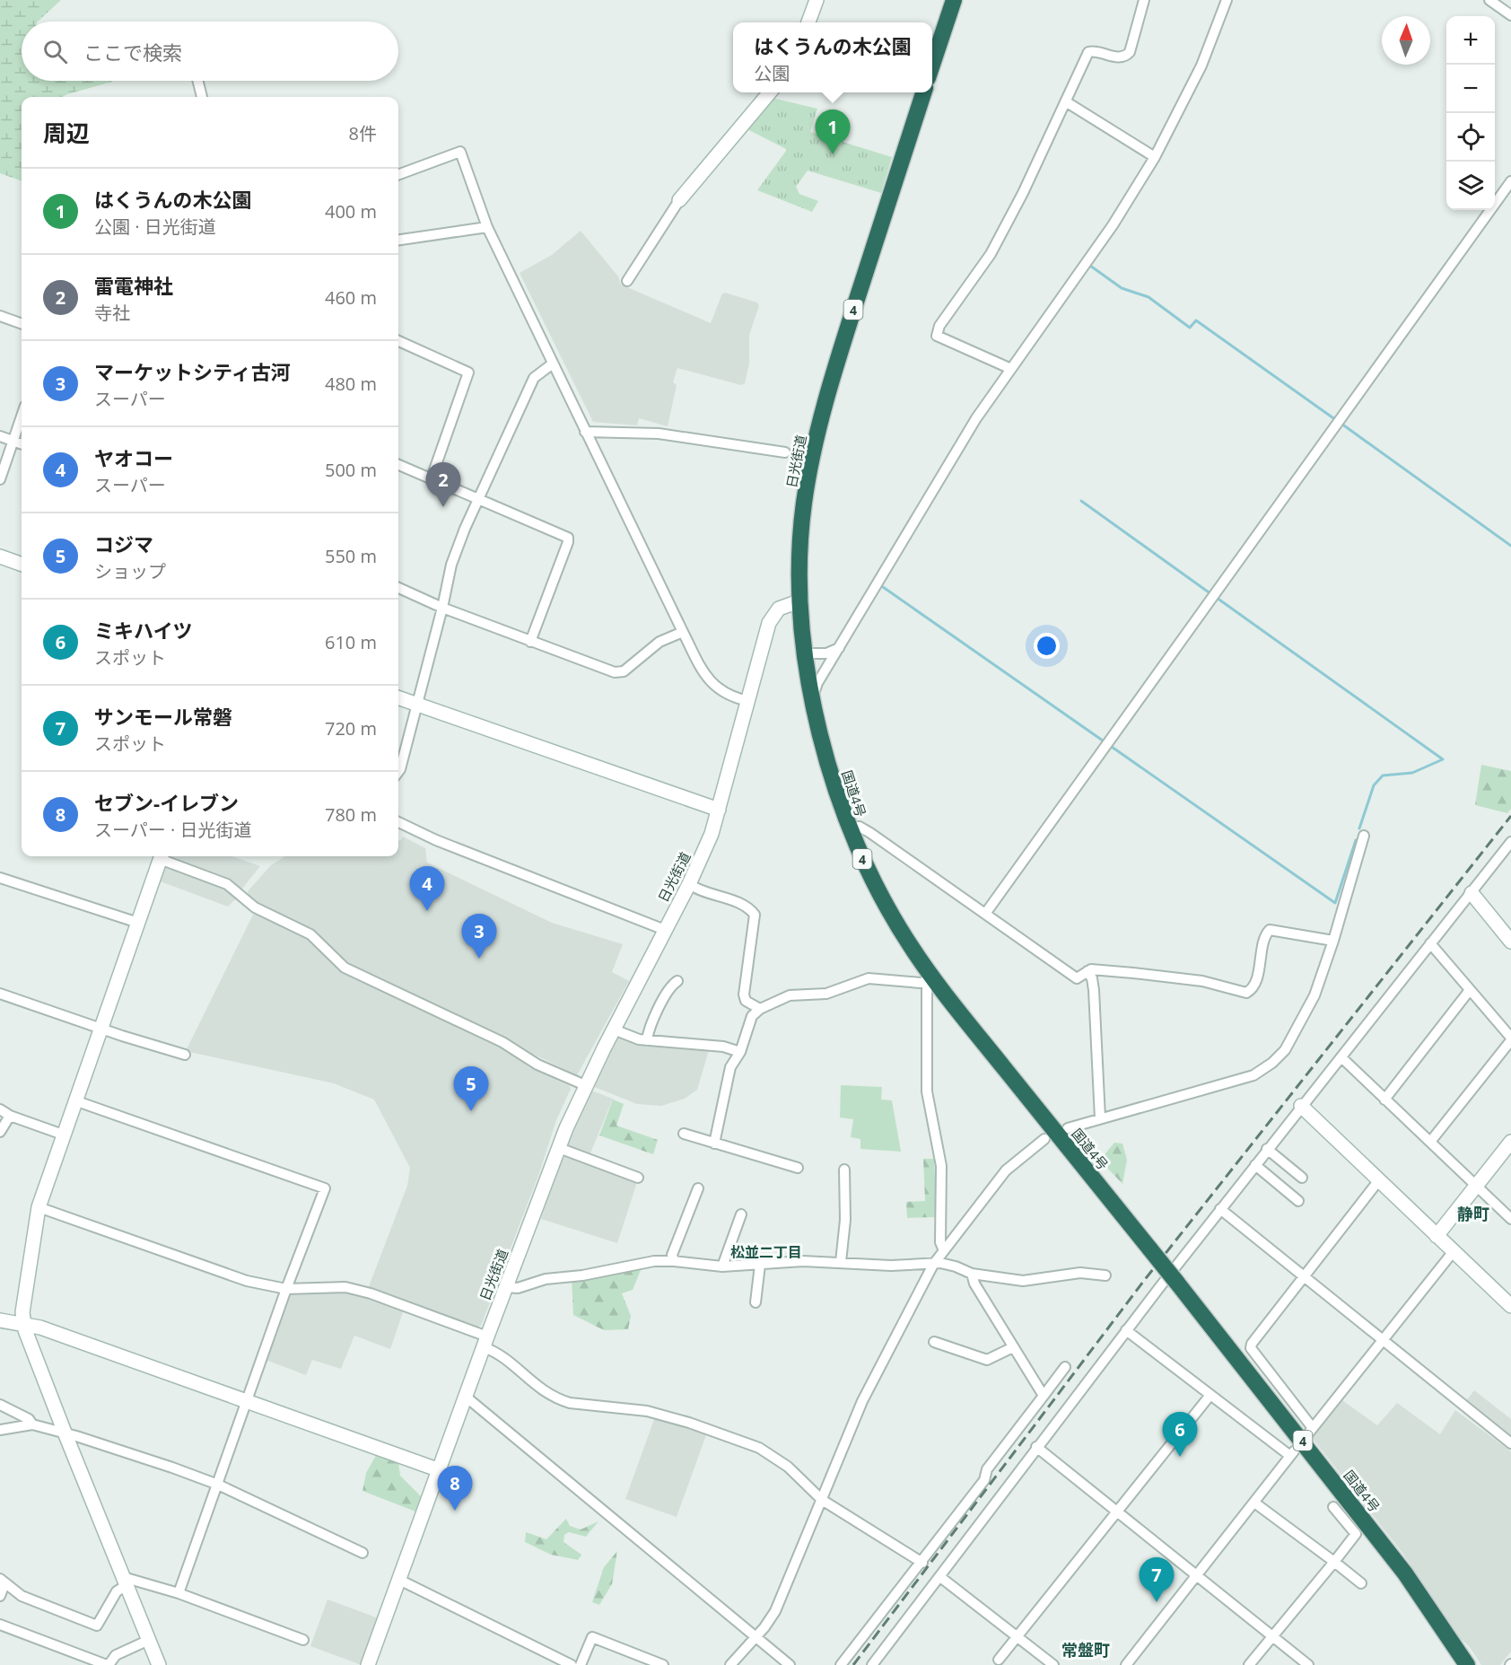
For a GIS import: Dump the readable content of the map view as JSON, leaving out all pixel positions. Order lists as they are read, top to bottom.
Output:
{
  "streets": {
    "highway": ["4", "日光街道", "国道4号"]
  },
  "crossings": [
    ["日光街道", "国道4号"]
  ],
  "districts": ["静町", "松並二丁目", "常盤町"],
  "north": "top",
  "page": {
    "map_buttons": ["+", "−"],
    "search": "ここで検索",
    "popup": ["はくうんの木公園", "公園"],
    "heading": ["周辺", "8件"],
    "pins": [
      "1",
      "2",
      "4",
      "3",
      "5",
      "6",
      "8",
      "7"
    ],
    "list": [
      {
        "mark": "1",
        "name": "はくうんの木公園",
        "note": "公園 · 日光街道",
        "value": "400 m"
      },
      {
        "mark": "2",
        "name": "雷電神社",
        "note": "寺社",
        "value": "460 m"
      },
      {
        "mark": "3",
        "name": "マーケットシティ古河",
        "note": "スーパー",
        "value": "480 m"
      },
      {
        "mark": "4",
        "name": "ヤオコー",
        "note": "スーパー",
        "value": "500 m"
      },
      {
        "mark": "5",
        "name": "コジマ",
        "note": "ショップ",
        "value": "550 m"
      },
      {
        "mark": "6",
        "name": "ミキハイツ",
        "note": "スポット",
        "value": "610 m"
      },
      {
        "mark": "7",
        "name": "サンモール常磐",
        "note": "スポット",
        "value": "720 m"
      },
      {
        "mark": "8",
        "name": "セブン-イレブン",
        "note": "スーパー · 日光街道",
        "value": "780 m"
      }
    ]
  }
}
